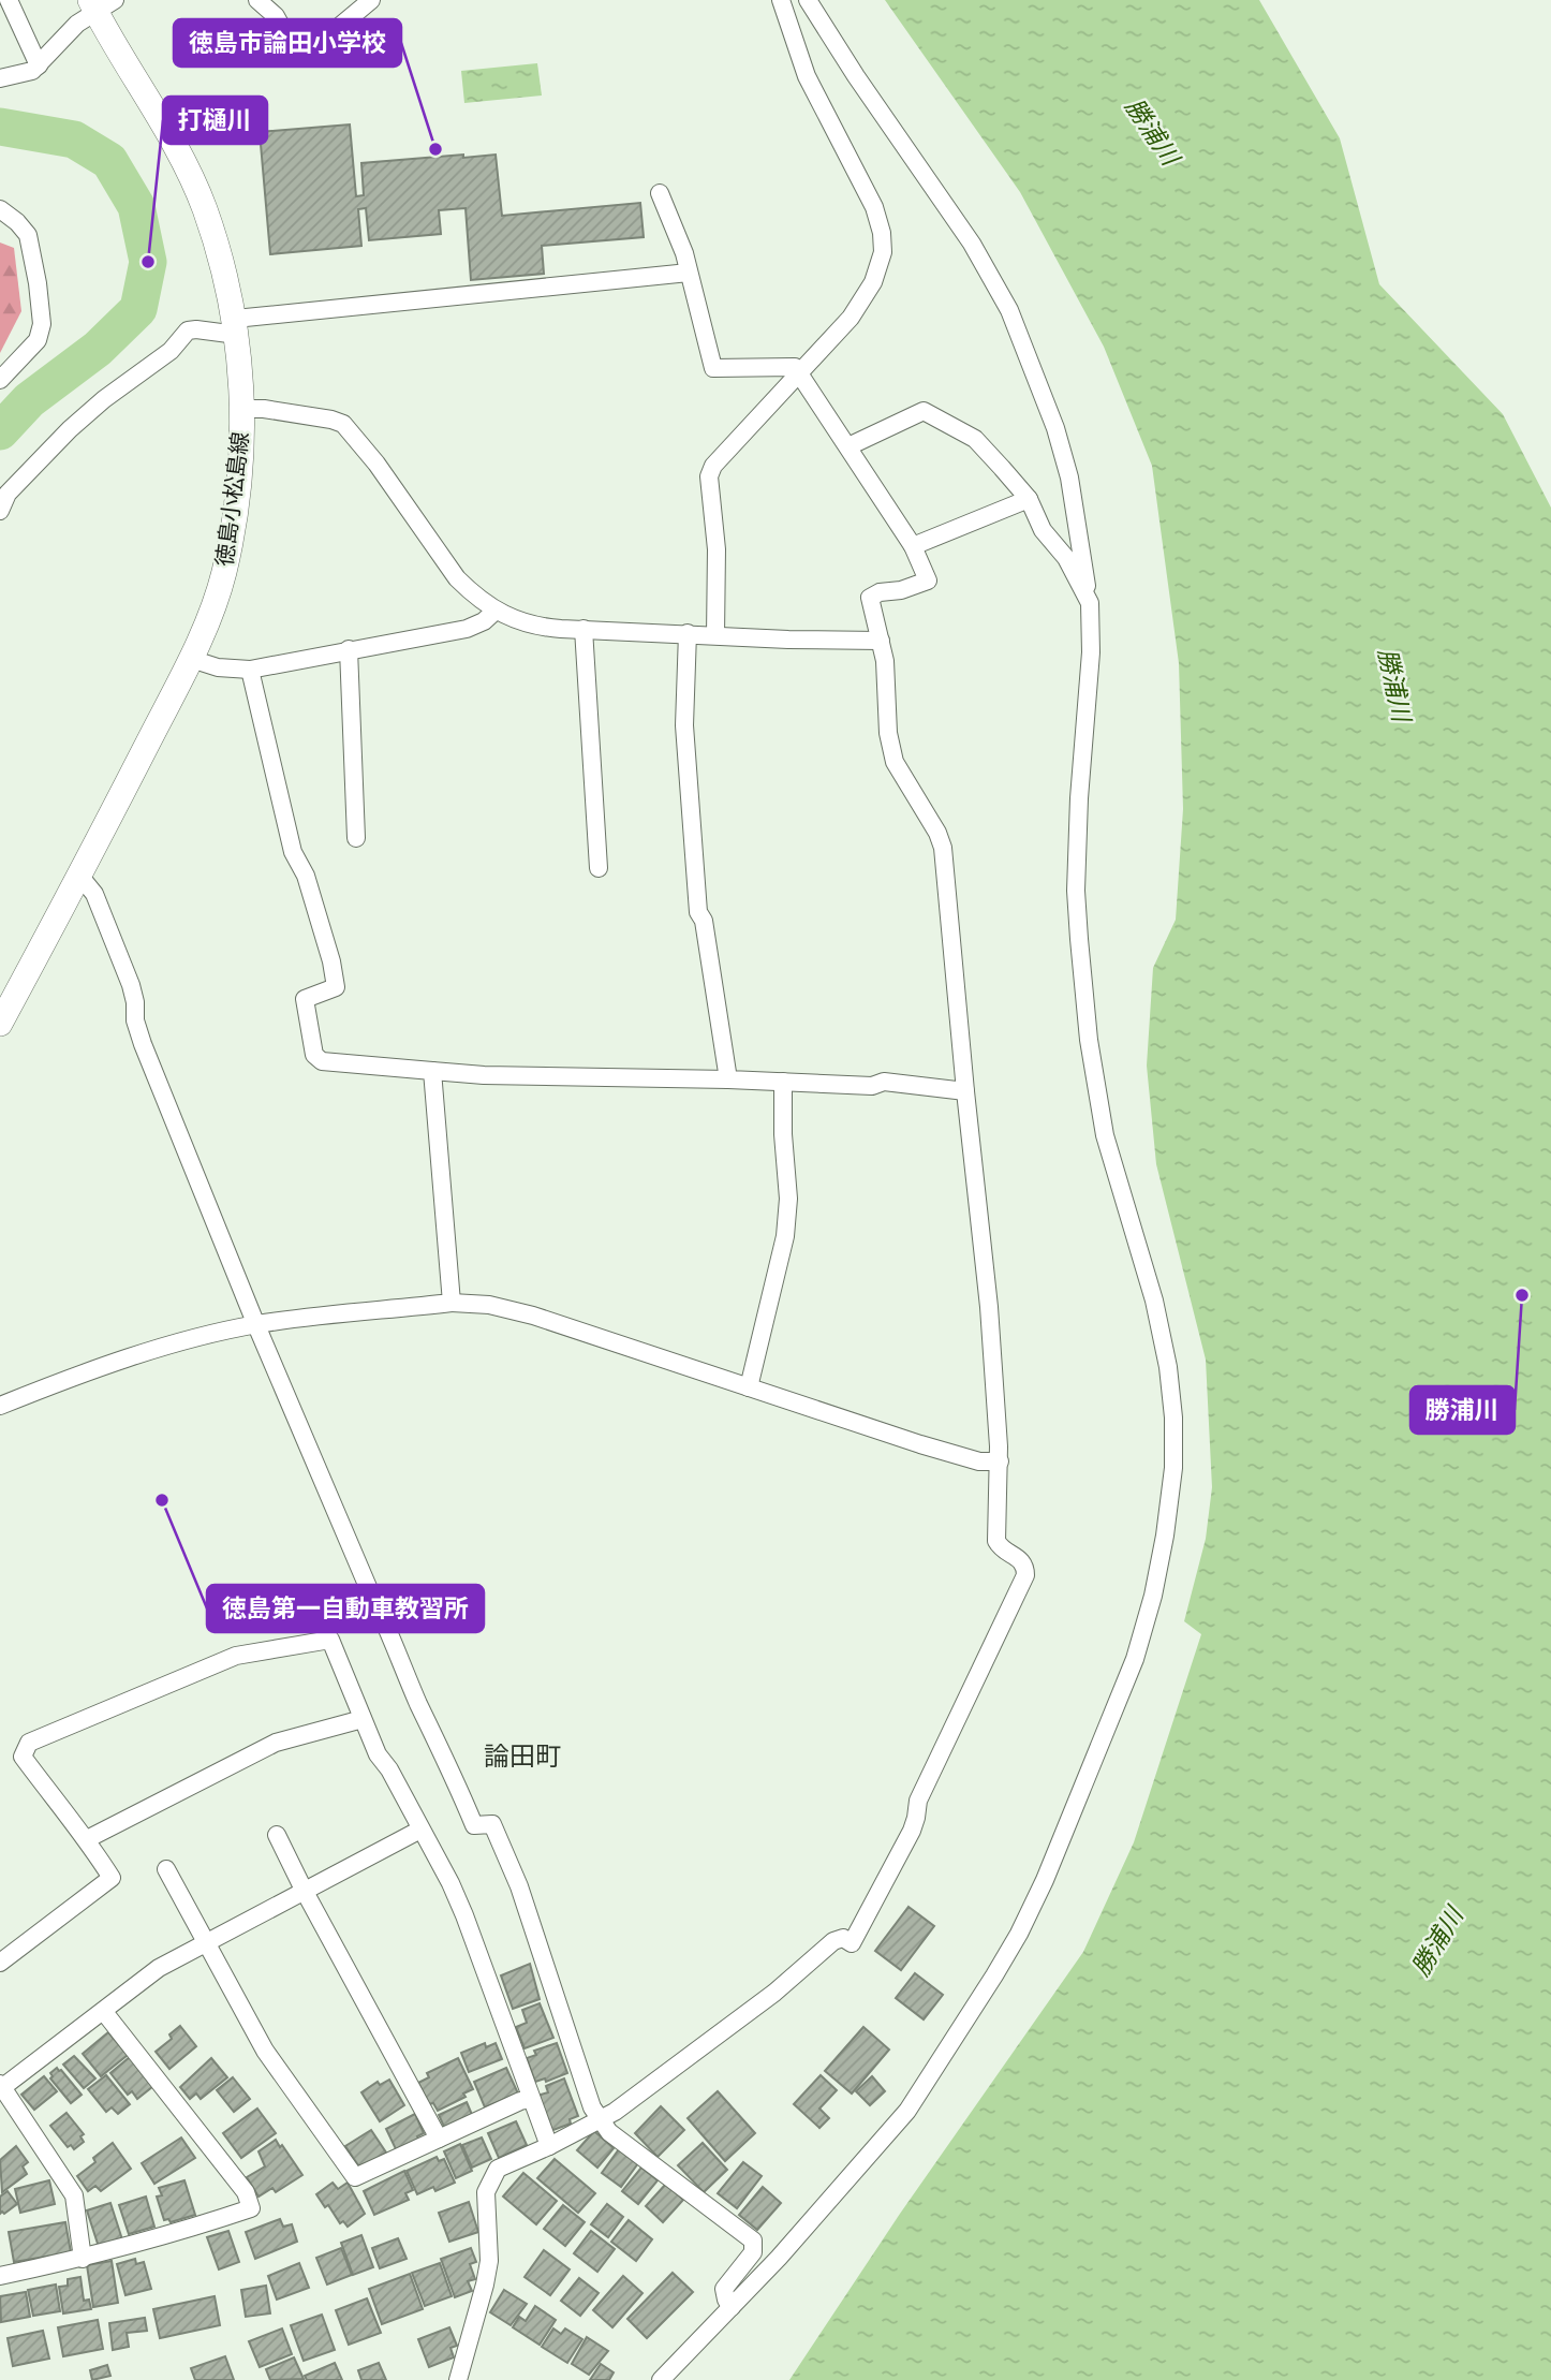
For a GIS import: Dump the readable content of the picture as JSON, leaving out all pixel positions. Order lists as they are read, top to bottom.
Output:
{
  "streets": {
    "main road": ["徳島小松島線"]
  },
  "districts": ["論田町"],
  "water": ["勝浦川"],
  "places": [
    "徳島市論田小学校",
    "打樋川",
    "勝浦川",
    "徳島第一自動車教習所"
  ]
}
